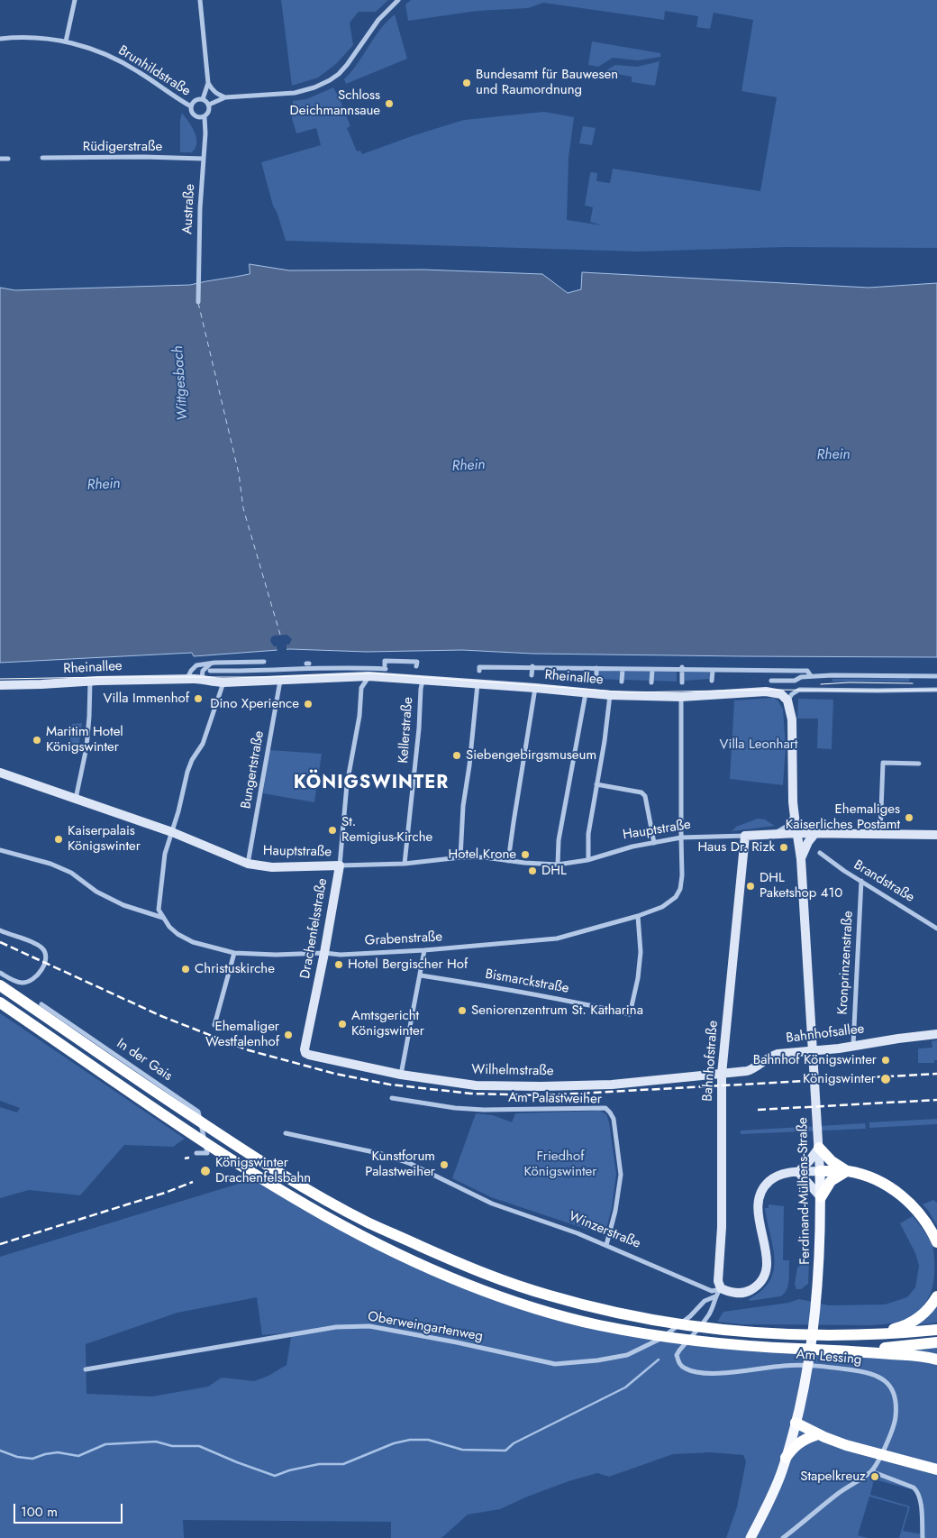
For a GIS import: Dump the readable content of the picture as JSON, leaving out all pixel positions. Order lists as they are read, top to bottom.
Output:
{
  "streets": {
    "main road": ["Ferdinand-Mülhens-Straße"],
    "street": [
      "Brunhildstraße",
      "Rüdigerstraße",
      "Austraße",
      "Rheinallee",
      "Kellerstraße",
      "Bungertstraße",
      "Hauptstraße",
      "Brandstraße",
      "Drachenfelsstraße",
      "Grabenstraße",
      "Kronprinzenstraße",
      "Bismarckstraße",
      "Bahnhofsallee",
      "In der Gais",
      "Bahnhofstraße",
      "Wilhelmstraße",
      "Am Palastweiher",
      "Winzerstraße",
      "Oberweingartenweg",
      "Am Lessing"
    ]
  },
  "crossings": [
    ["Brunhildstraße", "Austraße"],
    ["Rüdigerstraße", "Austraße"],
    ["Rheinallee", "Kellerstraße"],
    ["Rheinallee", "Bungertstraße"],
    ["Rheinallee", "Drachenfelsstraße"],
    ["Rheinallee", "Grabenstraße"],
    ["Rheinallee", "Ferdinand-Mülhens-Straße"],
    ["Kellerstraße", "Hauptstraße"],
    ["Bungertstraße", "Hauptstraße"],
    ["Hauptstraße", "Drachenfelsstraße"],
    ["Hauptstraße", "Grabenstraße"],
    ["Hauptstraße", "Bahnhofstraße"],
    ["Hauptstraße", "Ferdinand-Mülhens-Straße"],
    ["Brandstraße", "Kronprinzenstraße"],
    ["Drachenfelsstraße", "Grabenstraße"],
    ["Drachenfelsstraße", "Wilhelmstraße"],
    ["Grabenstraße", "Bismarckstraße"],
    ["Kronprinzenstraße", "Bahnhofsallee"],
    ["Bahnhofsallee", "Bahnhofstraße"],
    ["Bahnhofsallee", "Wilhelmstraße"],
    ["Bahnhofstraße", "Wilhelmstraße"],
    ["Bahnhofstraße", "Winzerstraße"],
    ["Bahnhofstraße", "Oberweingartenweg"],
    ["Bahnhofstraße", "Am Lessing"],
    ["Am Palastweiher", "Winzerstraße"],
    ["Ferdinand-Mülhens-Straße", "Winzerstraße"],
    ["Winzerstraße", "Oberweingartenweg"],
    ["Winzerstraße", "Am Lessing"],
    ["Oberweingartenweg", "Am Lessing"]
  ],
  "districts": ["KÖNIGSWINTER"],
  "water": ["Wittgesbach", "Rhein"],
  "parks": ["Villa Leonhart", "Friedhof Königswinter"],
  "places": [
    "Bundesamt für Bauwesen und Raumordnung",
    "Schloss Deichmannsaue",
    "Villa Immenhof",
    "Dino Xperience",
    "Maritim Hotel Königswinter",
    "Siebengebirgsmuseum",
    "Ehemaliges Kaiserliches Postamt",
    "St. Remigius-Kirche",
    "Kaiserpalais Königswinter",
    "Haus Dr. Rizk",
    "Hotel Krone",
    "DHL",
    "DHL Paketshop 410",
    "Hotel Bergischer Hof",
    "Christuskirche",
    "Seniorenzentrum St. Katharina",
    "Amtsgericht Königswinter",
    "Ehemaliger Westfalenhof",
    "Bahnhof Königswinter",
    "Königswinter",
    "Kunstforum Palastweiher",
    "Königswinter Drachenfelsbahn",
    "Stapelkreuz"
  ],
  "scale_bar": "100 m"
}
